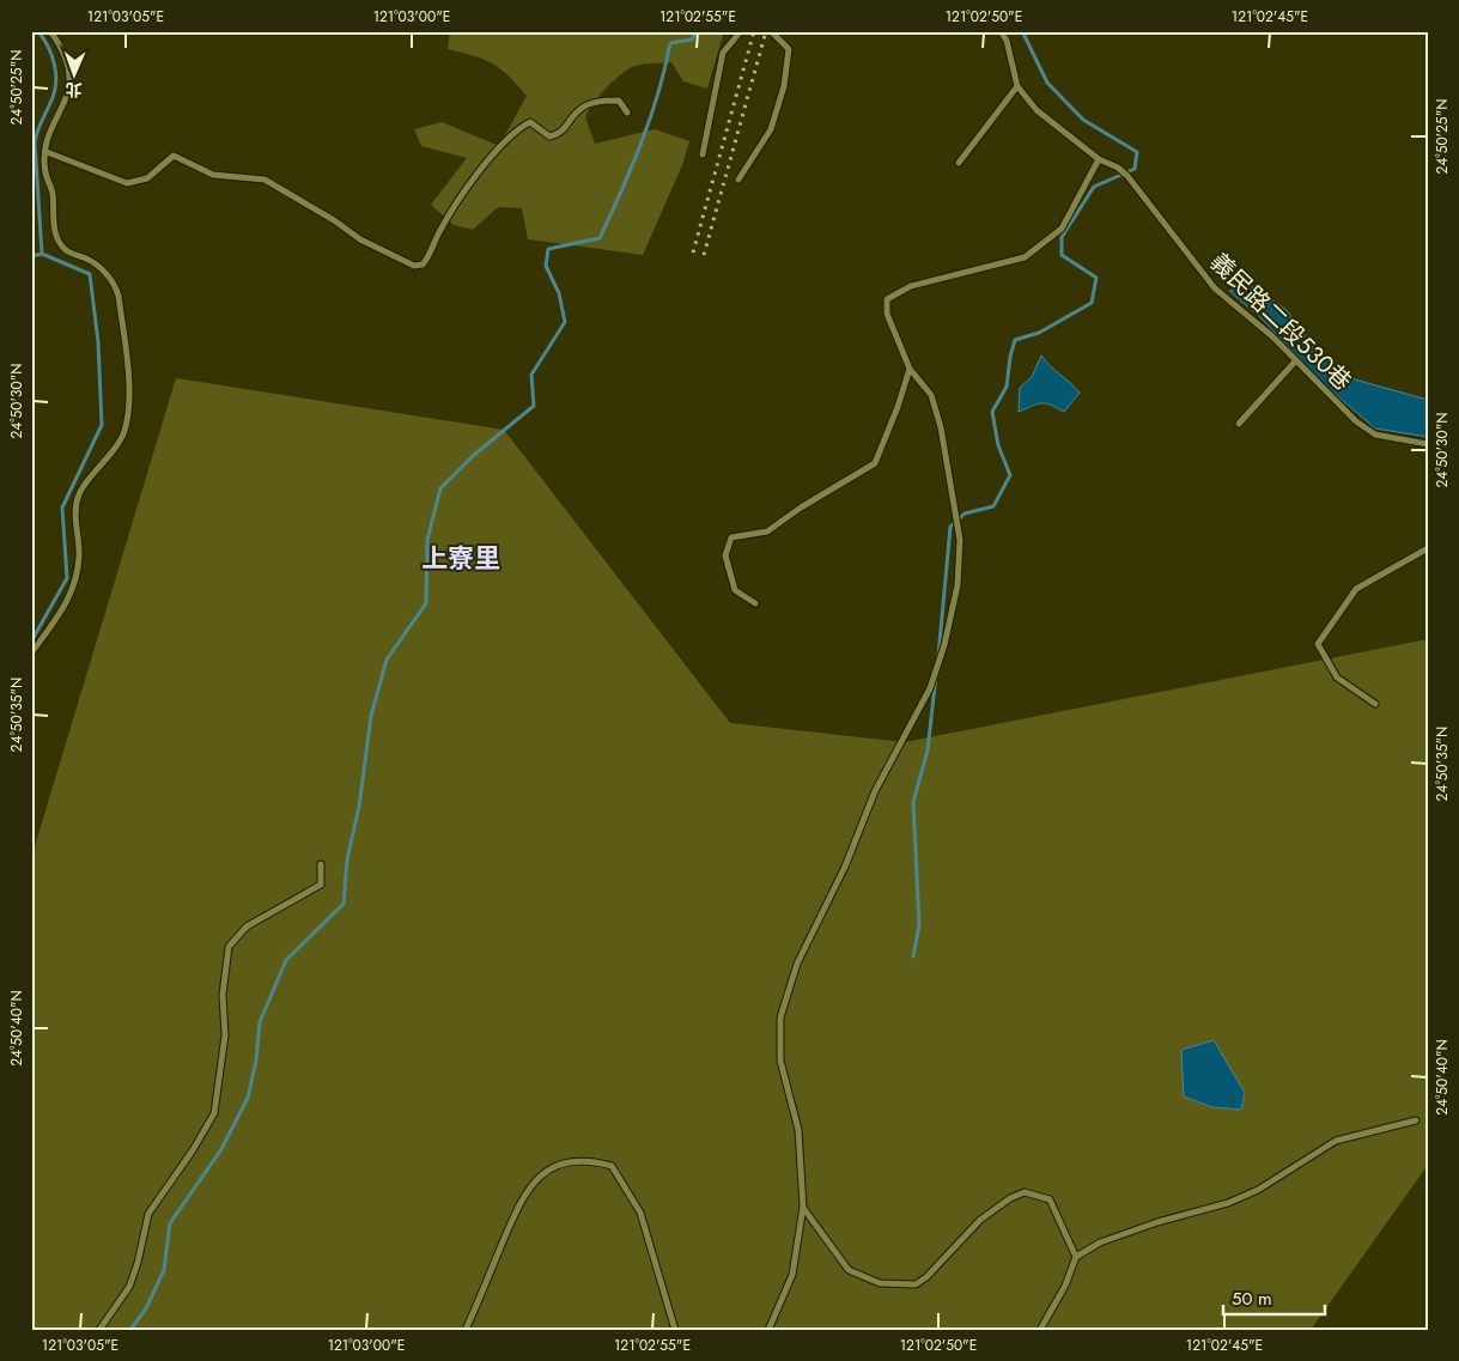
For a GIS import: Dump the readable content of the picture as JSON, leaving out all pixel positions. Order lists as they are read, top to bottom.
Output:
{
  "streets": {
    "lane": ["義民路二段530巷"]
  },
  "districts": ["上寮里"],
  "scale_bar": "50 m",
  "north": "bottom",
  "coordinates": [
    "121°03'05\"E",
    "121°03'00\"E",
    "121°02'55\"E",
    "121°02'50\"E",
    "121°02'45\"E",
    "24°50'25\"N",
    "24°50'30\"N",
    "24°50'35\"N",
    "24°50'40\"N"
  ]
}
